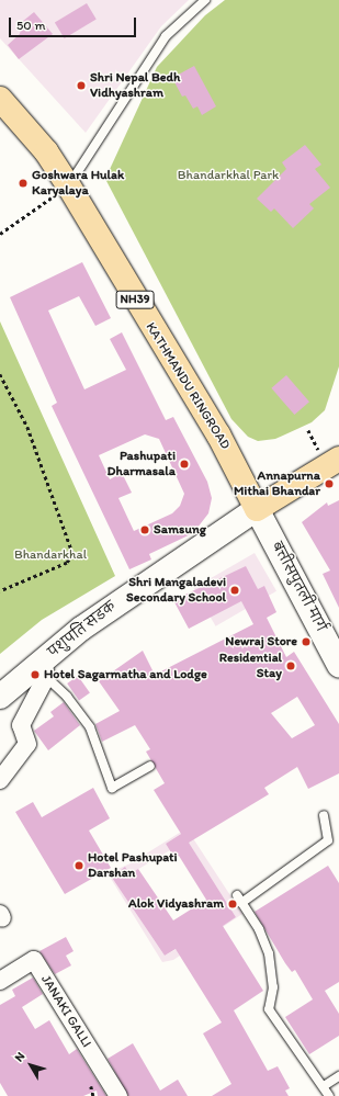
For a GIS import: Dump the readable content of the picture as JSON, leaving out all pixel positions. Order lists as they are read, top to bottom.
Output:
{
  "streets": {
    "highway": ["NH39", "KATHMANDU RINGROAD"],
    "main road": ["बत्तीसपुतली मार्ग", "पशुपति सडक"],
    "street": ["JANAKI GALLI"]
  },
  "crossings": [
    ["KATHMANDU RINGROAD", "बत्तीसपुतली मार्ग"],
    ["KATHMANDU RINGROAD", "पशुपति सडक"],
    ["बत्तीसपुतली मार्ग", "पशुपति सडक"]
  ],
  "parks": ["Bhandarkhal Park", "Bhandarkhal"],
  "places": [
    "Shri Nepal Bedh Vidhyashram",
    "Goshwara Hulak Karyalaya",
    "Pashupati Dharmasala",
    "Annapurna Mithai Bhandar",
    "Samsung",
    "Shri Mangaladevi Secondary School",
    "Newraj Store",
    "Residential Stay",
    "Hotel Sagarmatha and Lodge",
    "Hotel Pashupati Darshan",
    "Alok Vidyashram"
  ],
  "scale_bar": "50 m",
  "north": "top left"
}
